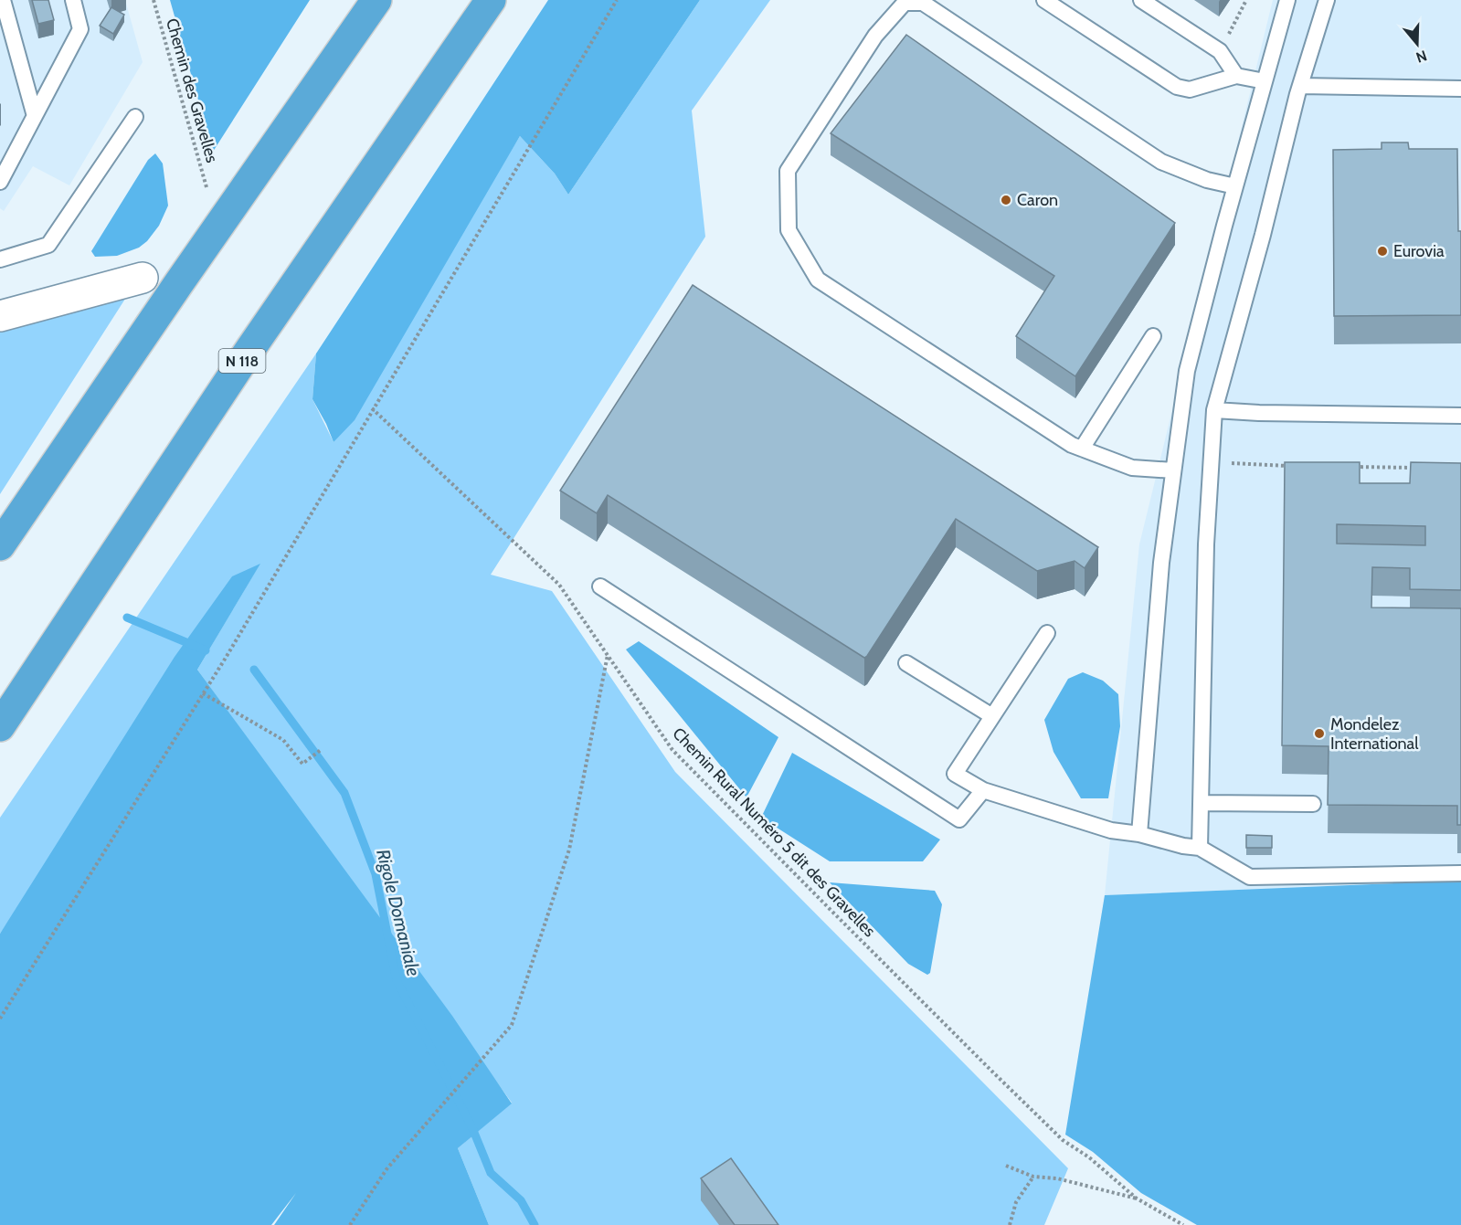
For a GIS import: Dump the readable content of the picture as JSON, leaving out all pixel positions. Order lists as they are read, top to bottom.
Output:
{
  "streets": {
    "highway": ["N 118"],
    "path": ["Chemin des Gravelles", "Chemin Rural Numéro 5 dit des Gravelles"]
  },
  "water": ["Rigole Domaniale"],
  "places": ["Caron", "Eurovia", "Mondelez International"],
  "north": "bottom"
}
